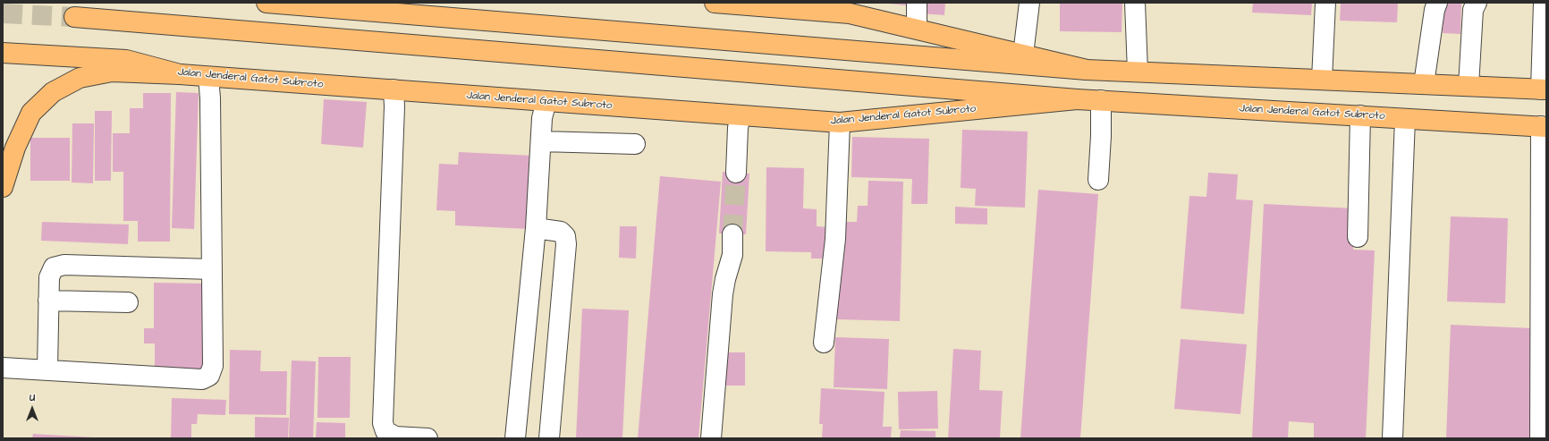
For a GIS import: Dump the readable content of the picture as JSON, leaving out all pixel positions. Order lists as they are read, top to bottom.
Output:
{
  "streets": {
    "main road": ["Jalan Jenderal Gatot Subroto"]
  },
  "north": "top"
}
